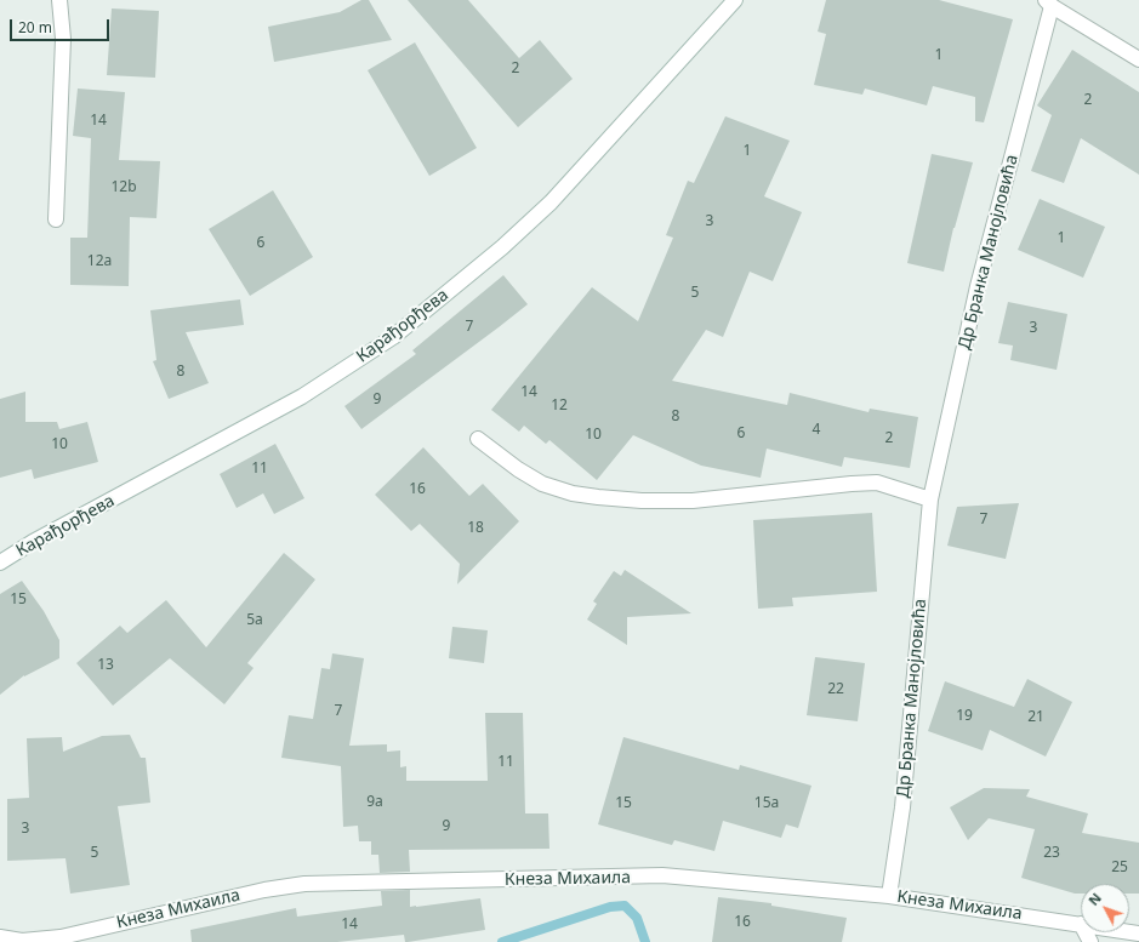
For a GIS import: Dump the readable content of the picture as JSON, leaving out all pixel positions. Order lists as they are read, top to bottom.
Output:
{
  "streets": {
    "street": ["Др Бранка Манојловића", "Карађорђева", "Кнеза Михаила"]
  },
  "crossings": [
    ["Др Бранка Манојловића", "Кнеза Михаила"]
  ],
  "house_numbers": [
    "1",
    "2",
    "2",
    "14",
    "1",
    "12b",
    "3",
    "1",
    "6",
    "12a",
    "5",
    "7",
    "3",
    "8",
    "14",
    "9",
    "12",
    "8",
    "4",
    "6",
    "10",
    "2",
    "10",
    "11",
    "16",
    "7",
    "18",
    "15",
    "5a",
    "13",
    "22",
    "7",
    "19",
    "21",
    "11",
    "9a",
    "15",
    "15a",
    "9",
    "3",
    "5",
    "23",
    "25",
    "16",
    "14"
  ],
  "scale_bar": "20 m",
  "north": "top left"
}
